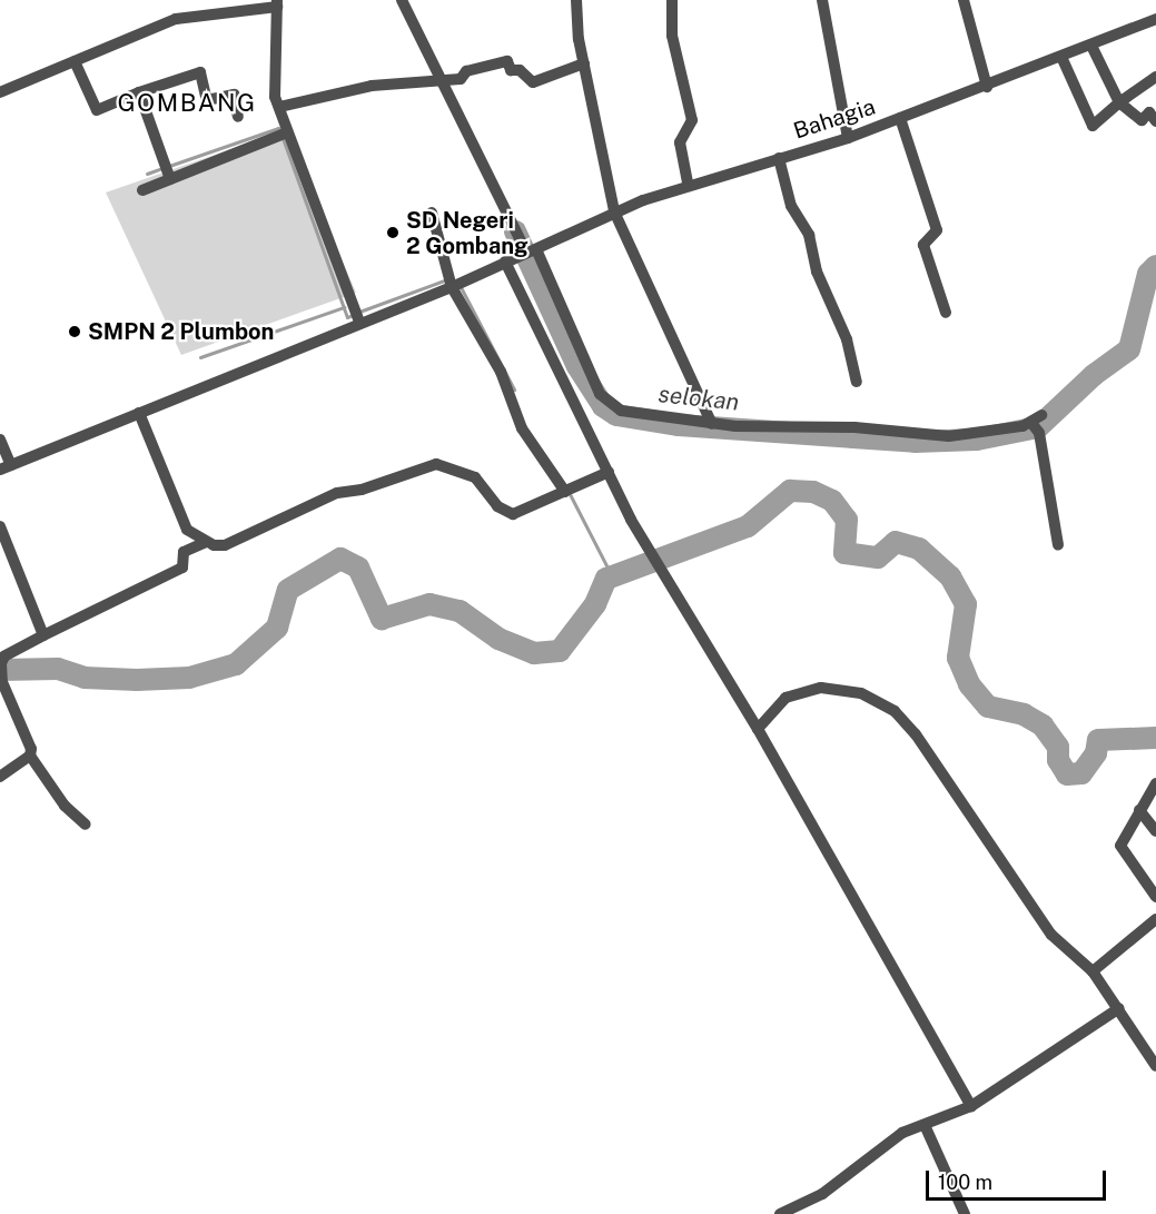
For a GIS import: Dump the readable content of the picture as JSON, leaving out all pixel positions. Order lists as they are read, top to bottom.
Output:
{
  "streets": {
    "street": ["Bahagia"]
  },
  "districts": ["GOMBANG"],
  "water": ["selokan"],
  "places": ["SD Negeri 2 Gombang", "SMPN 2 Plumbon"],
  "scale_bar": "100 m"
}
